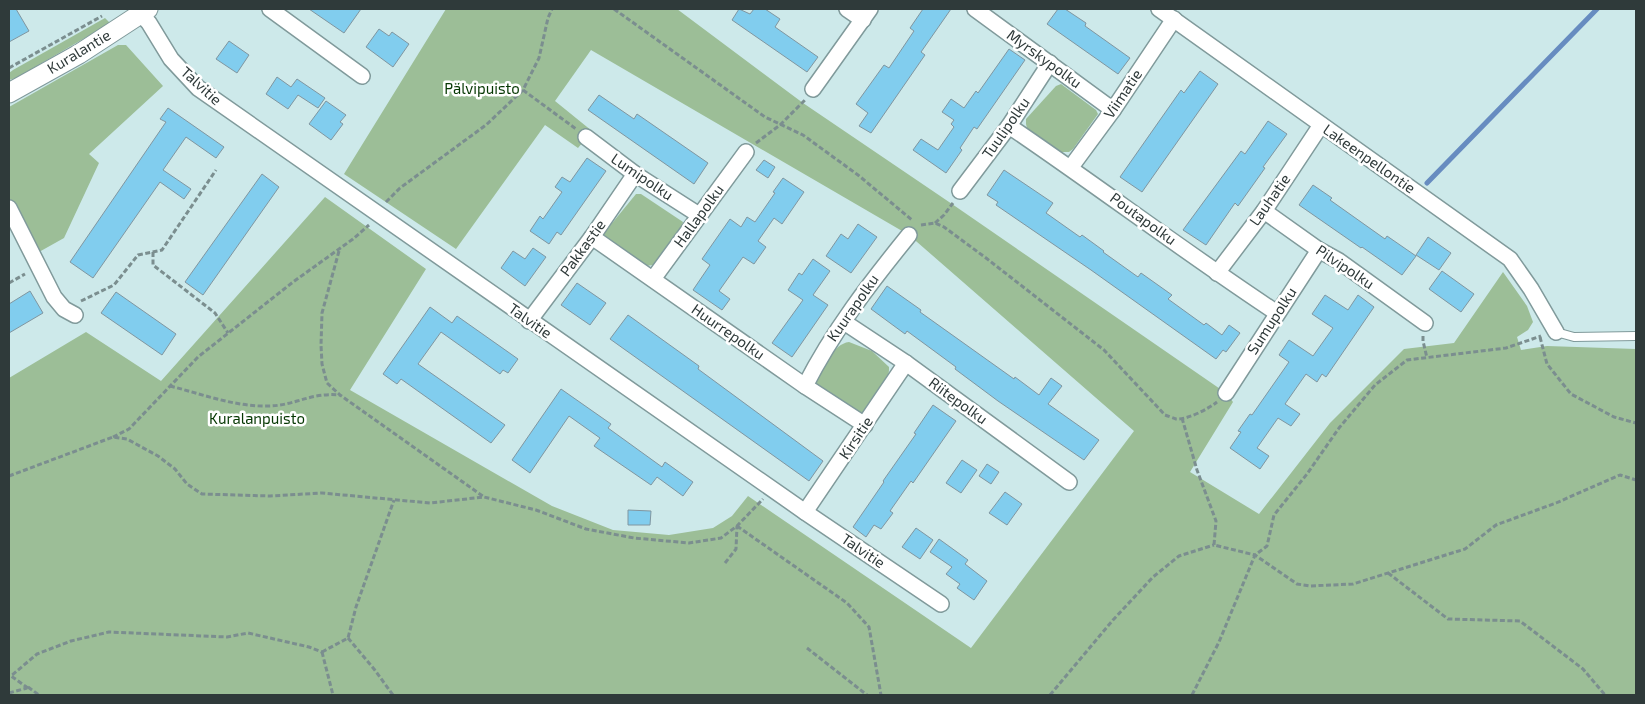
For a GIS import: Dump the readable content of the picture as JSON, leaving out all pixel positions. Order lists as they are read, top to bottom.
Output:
{
  "streets": {
    "street": [
      "Kuralantie",
      "Myrskypolku",
      "Talvitie",
      "Viimatie",
      "Tuulipolku",
      "Lakeenpellontie",
      "Lumipolku",
      "Lauhatie",
      "Hallapolku",
      "Poutapolku",
      "Pakkastie",
      "Pilvipolku",
      "Kuurapolku",
      "Sumupolku",
      "Huurrepolku",
      "Riitepolku",
      "Kirsitie"
    ]
  },
  "crossings": [
    ["Kuralantie", "Talvitie"],
    ["Myrskypolku", "Viimatie"],
    ["Myrskypolku", "Tuulipolku"],
    ["Talvitie", "Pakkastie"],
    ["Talvitie", "Kirsitie"],
    ["Viimatie", "Lakeenpellontie"],
    ["Viimatie", "Poutapolku"],
    ["Tuulipolku", "Poutapolku"],
    ["Lakeenpellontie", "Lauhatie"],
    ["Lumipolku", "Hallapolku"],
    ["Lumipolku", "Pakkastie"],
    ["Lauhatie", "Poutapolku"],
    ["Lauhatie", "Pilvipolku"],
    ["Hallapolku", "Huurrepolku"],
    ["Poutapolku", "Sumupolku"],
    ["Pakkastie", "Huurrepolku"],
    ["Pilvipolku", "Sumupolku"],
    ["Kuurapolku", "Huurrepolku"],
    ["Kuurapolku", "Riitepolku"],
    ["Huurrepolku", "Kirsitie"],
    ["Riitepolku", "Kirsitie"]
  ],
  "parks": ["Pälvipuisto", "Kuralanpuisto"]
}
